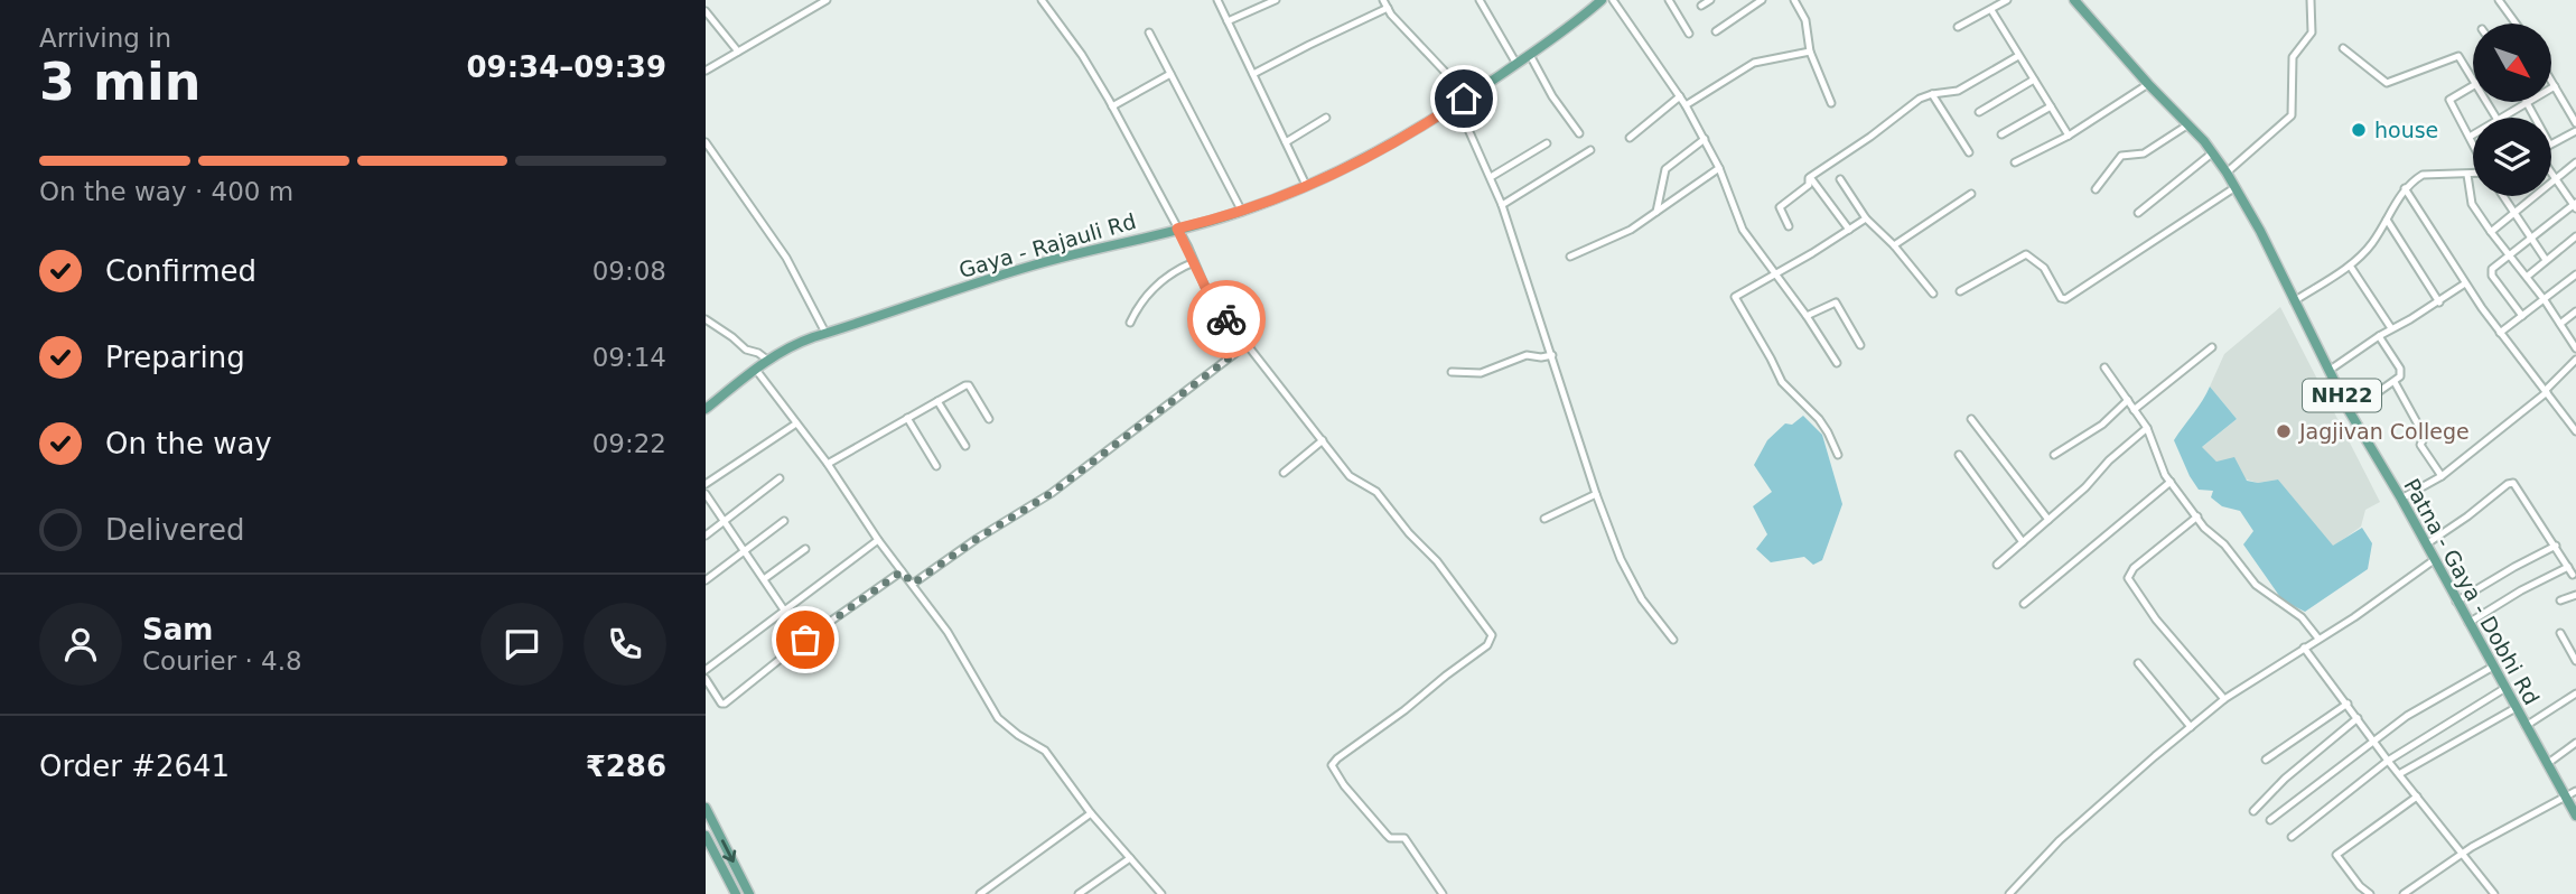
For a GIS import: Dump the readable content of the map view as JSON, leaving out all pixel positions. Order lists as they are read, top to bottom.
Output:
{
  "streets": {
    "main road": ["Gaya - Rajauli Rd", "NH22", "Patna - Gaya - Dobhi Rd"]
  },
  "places": ["house", "Jagjivan College"],
  "north": "bottom right",
  "page": {
    "heading": ["3 min", "Arriving in", "09:34–09:39"],
    "panel": [
      "Sam",
      "Courier · 4.8",
      "Order #2641",
      "₹286"
    ],
    "bar": "On the way · 400 m",
    "list": [
      ["Confirmed", "09:08"],
      ["Preparing", "09:14"],
      ["On the way", "09:22"],
      "Delivered"
    ]
  }
}
